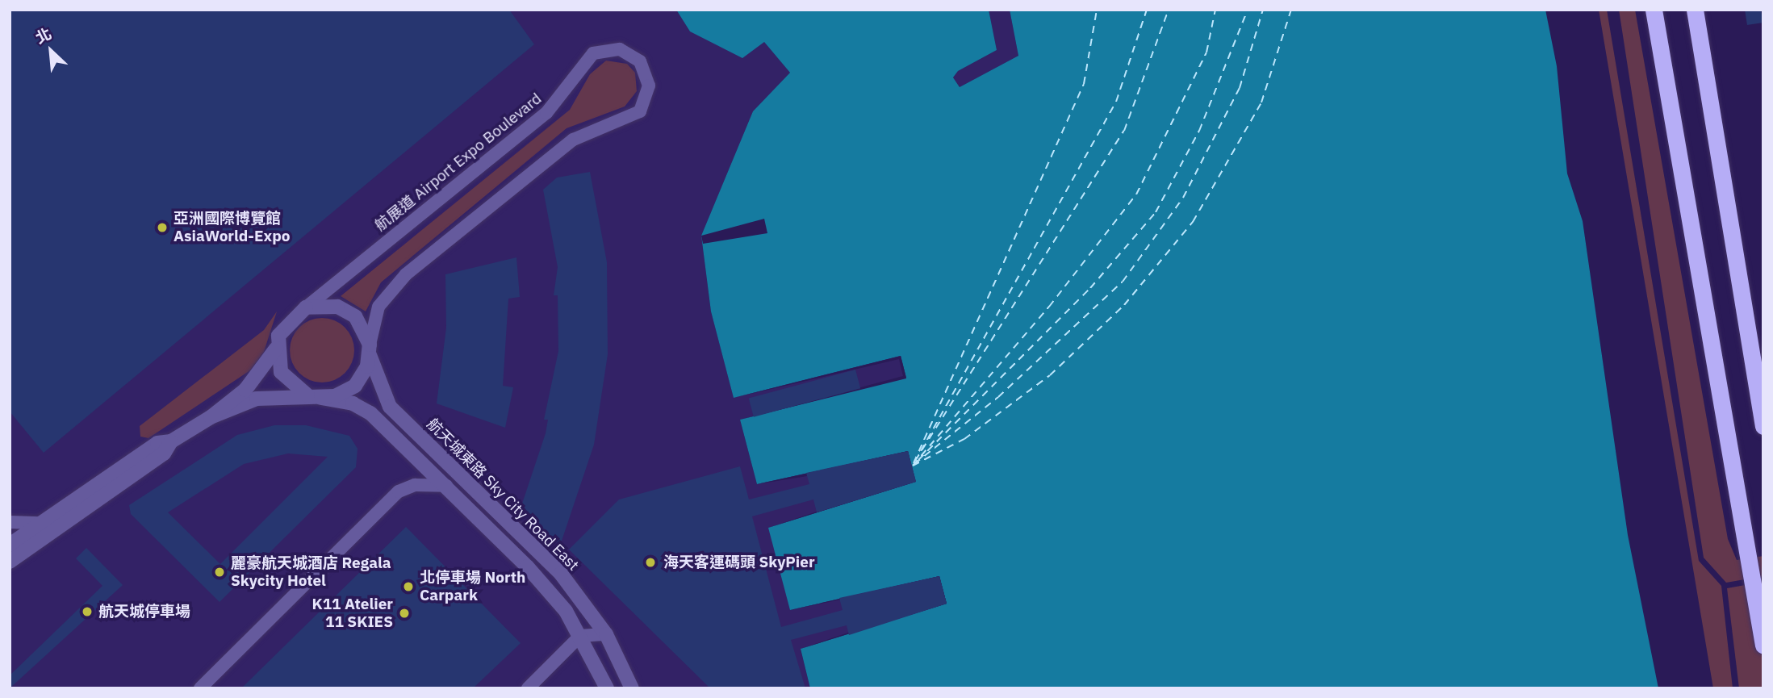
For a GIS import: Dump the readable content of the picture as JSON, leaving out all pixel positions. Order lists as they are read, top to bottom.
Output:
{
  "streets": {
    "street": ["航展道 Airport Expo Boulevard", "航天城東路 Sky City Road East"]
  },
  "crossings": [
    ["航展道 Airport Expo Boulevard", "航天城東路 Sky City Road East"]
  ],
  "places": [
    "亞洲國際博覽館 AsiaWorld-Expo",
    "海天客運碼頭 SkyPier",
    "麗豪航天城酒店 Regala Skycity Hotel",
    "北停車場 North Carpark",
    "航天城停車場",
    "K11 Atelier 11 SKIES"
  ],
  "north": "top left"
}
